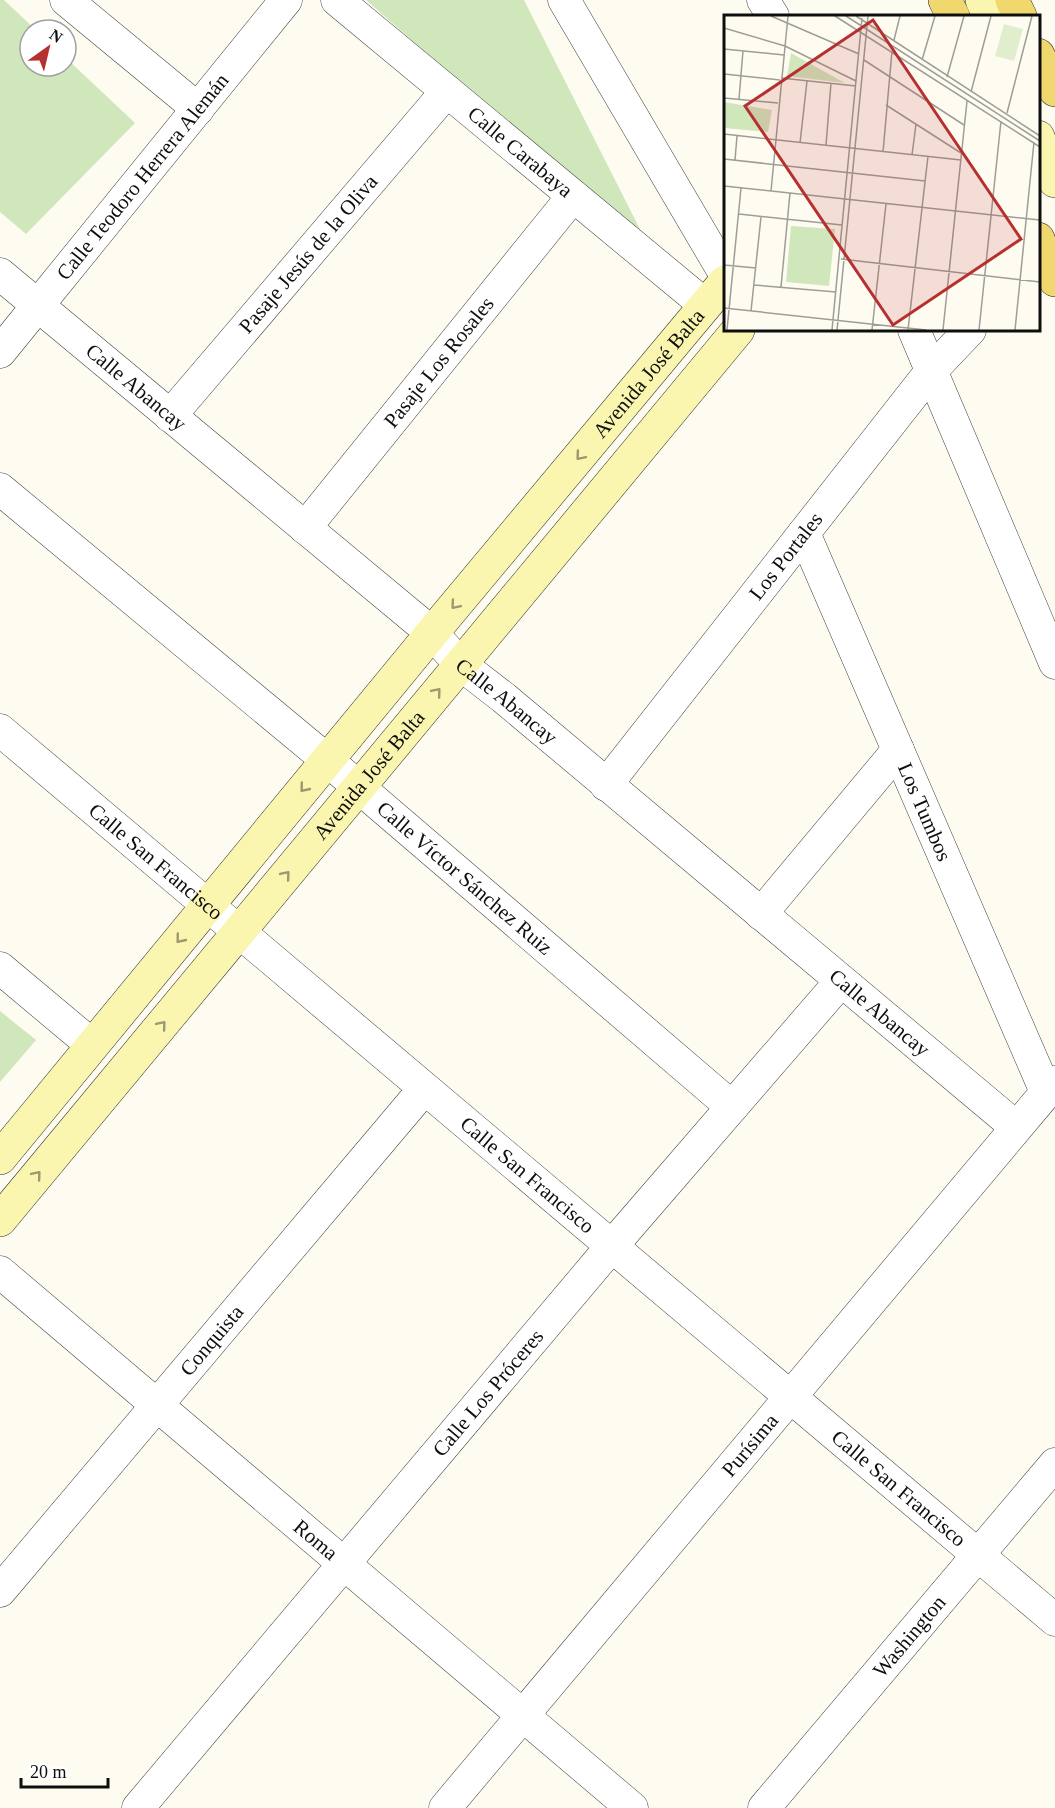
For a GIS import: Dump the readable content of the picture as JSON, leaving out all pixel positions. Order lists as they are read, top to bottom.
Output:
{
  "streets": {
    "street": [
      "Calle Carabaya",
      "Calle Teodoro Herrera Alemán",
      "Pasaje Jesús de la Oliva",
      "Pasaje Los Rosales",
      "Avenida José Balta",
      "Calle Abancay",
      "Los Portales",
      "Los Tumbos",
      "Calle San Francisco",
      "Calle Víctor Sánchez Ruiz",
      "Conquista",
      "Calle Los Próceres",
      "Purísima",
      "Roma",
      "Washington"
    ]
  },
  "crossings": [
    ["Calle Carabaya", "Pasaje Jesús de la Oliva"],
    ["Calle Carabaya", "Pasaje Los Rosales"],
    ["Calle Carabaya", "Avenida José Balta"],
    ["Calle Teodoro Herrera Alemán", "Calle Abancay"],
    ["Pasaje Jesús de la Oliva", "Calle Abancay"],
    ["Pasaje Los Rosales", "Calle Abancay"],
    ["Avenida José Balta", "Calle Abancay"],
    ["Avenida José Balta", "Calle San Francisco"],
    ["Avenida José Balta", "Calle Víctor Sánchez Ruiz"],
    ["Calle Abancay", "Los Portales"],
    ["Calle Abancay", "Calle Los Próceres"],
    ["Calle Abancay", "Purísima"],
    ["Los Portales", "Los Tumbos"],
    ["Los Tumbos", "Purísima"],
    ["Calle San Francisco", "Conquista"],
    ["Calle San Francisco", "Calle Los Próceres"],
    ["Calle San Francisco", "Purísima"],
    ["Calle San Francisco", "Washington"],
    ["Calle Víctor Sánchez Ruiz", "Calle Los Próceres"],
    ["Conquista", "Roma"],
    ["Calle Los Próceres", "Roma"],
    ["Purísima", "Roma"]
  ],
  "scale_bar": "20 m",
  "north": "top right"
}
